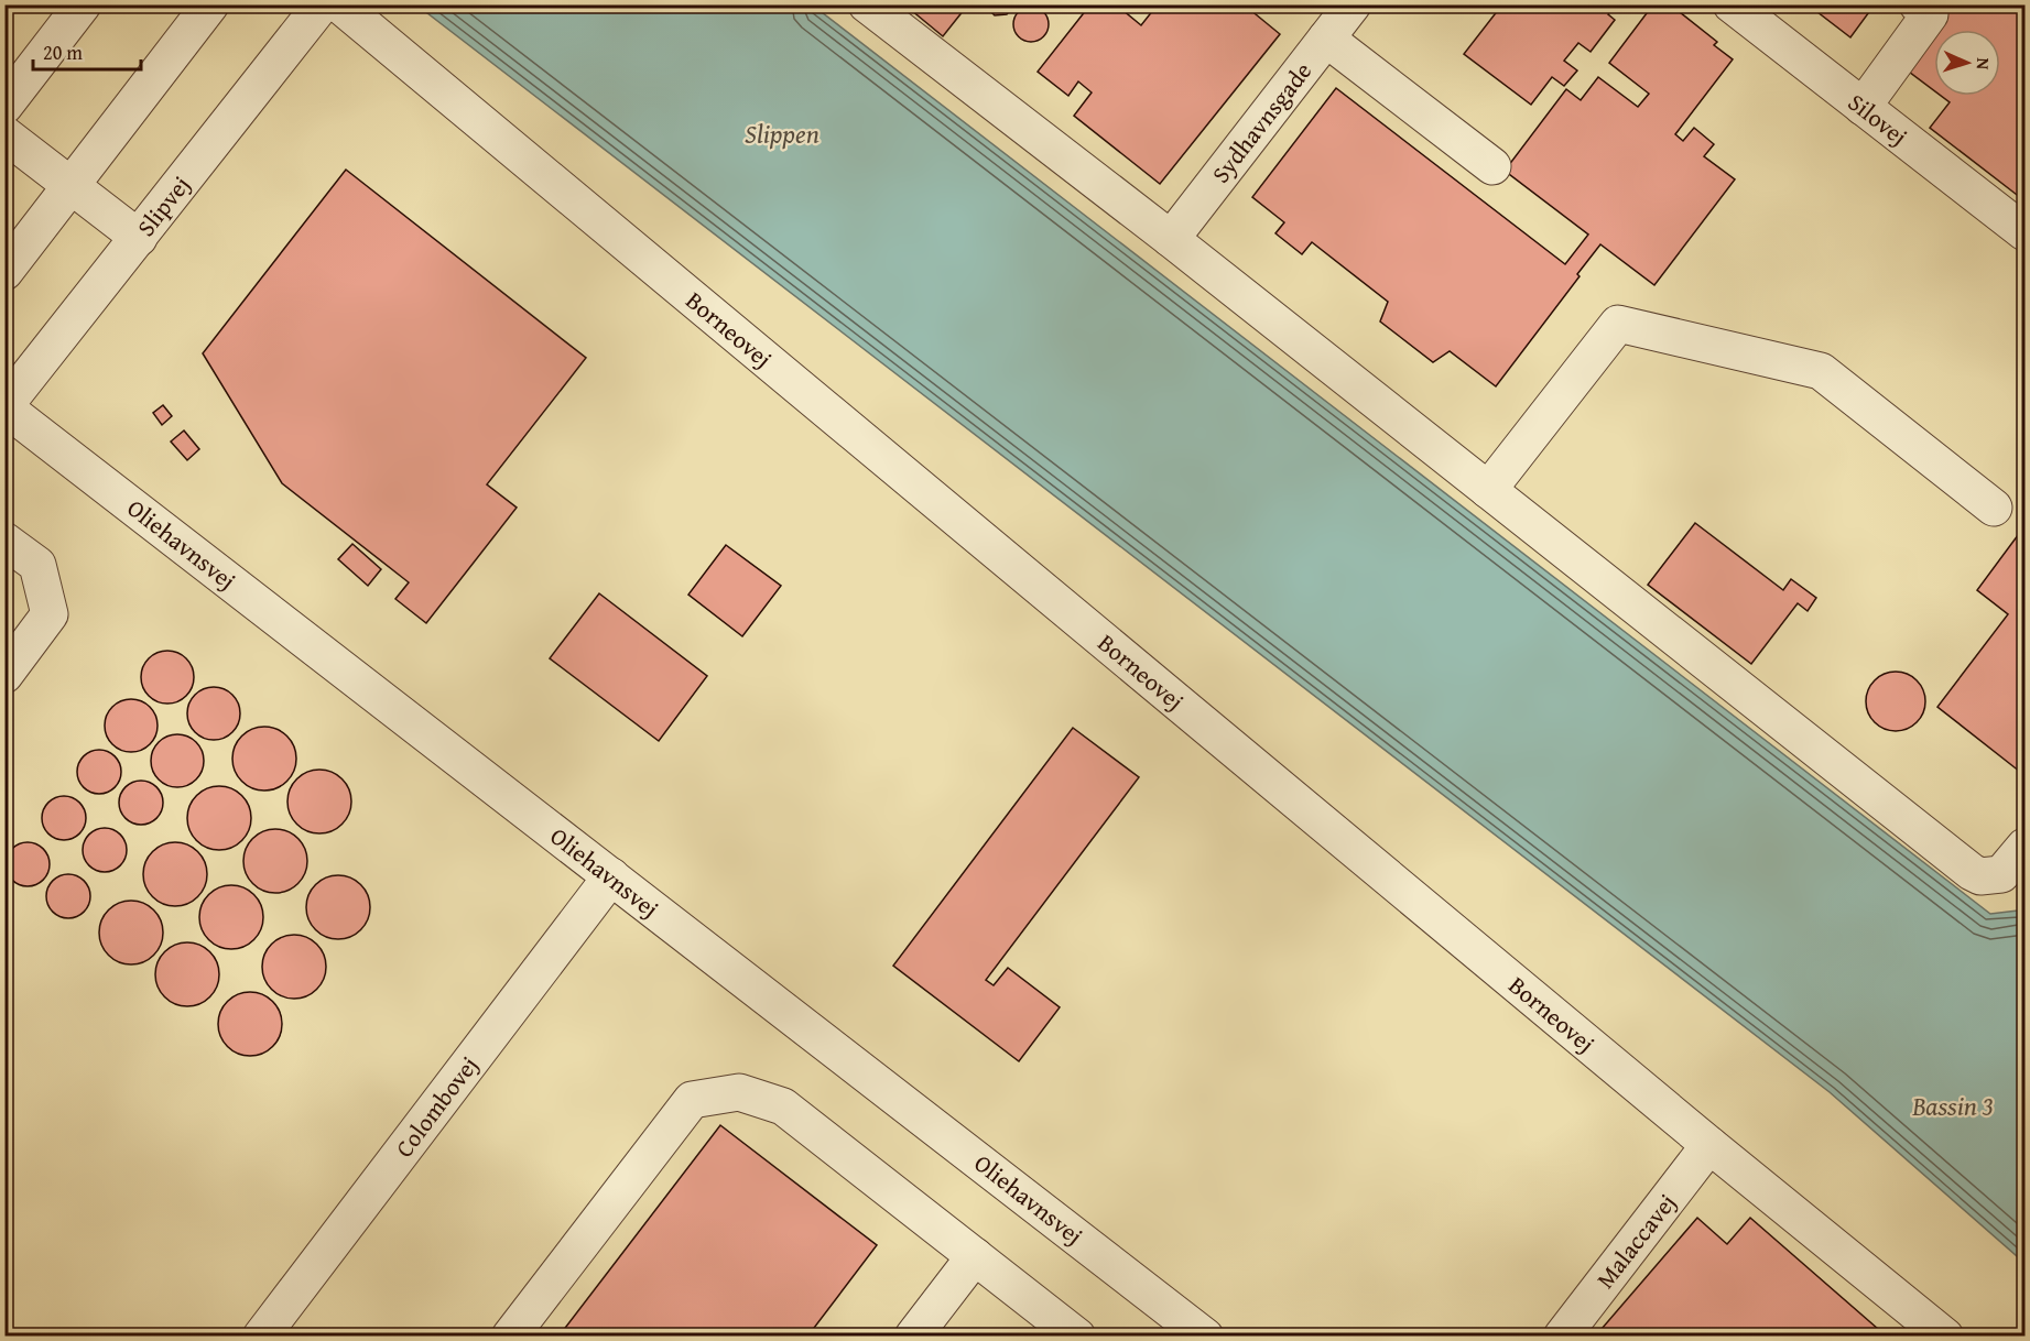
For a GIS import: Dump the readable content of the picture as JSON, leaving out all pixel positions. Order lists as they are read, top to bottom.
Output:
{
  "streets": {
    "street": [
      "Silovej",
      "Sydhavnsgade",
      "Slipvej",
      "Borneovej",
      "Oliehavnsvej",
      "Colombovej",
      "Malaccavej"
    ]
  },
  "crossings": [
    ["Slipvej", "Oliehavnsvej"],
    ["Borneovej", "Malaccavej"],
    ["Oliehavnsvej", "Colombovej"]
  ],
  "water": ["Slippen", "Bassin 3"],
  "scale_bar": "20 m",
  "north": "right"
}
